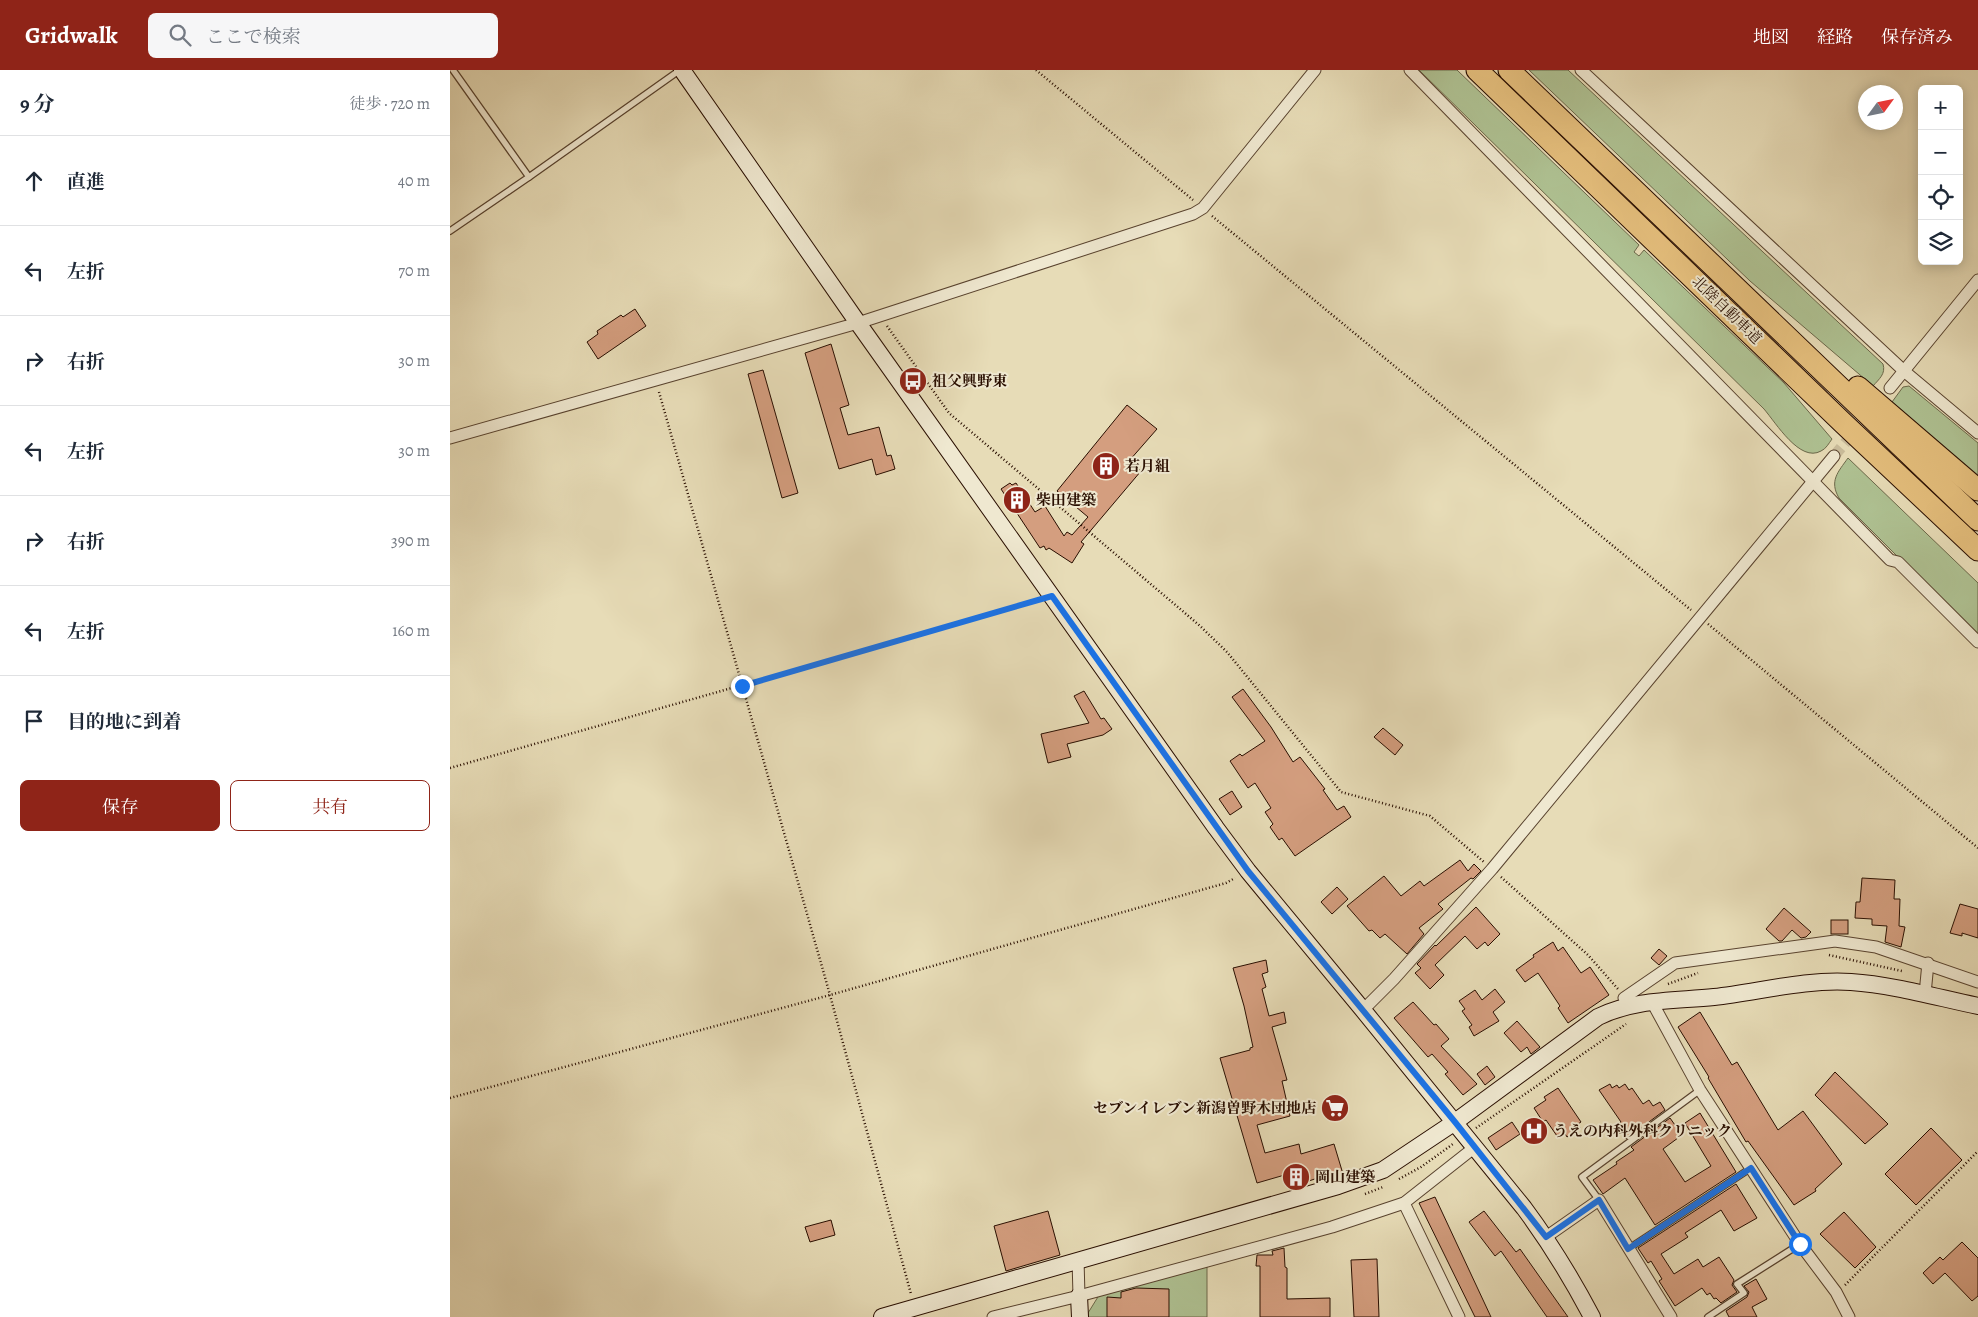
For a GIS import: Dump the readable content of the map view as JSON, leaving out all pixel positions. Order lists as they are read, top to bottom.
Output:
{
  "streets": {
    "highway": ["北陸自動車道"]
  },
  "places": {
    "bus stop": ["祖父興野東"],
    "building": ["若月組", "柴田建築", "岡山建築"],
    "supermarket": ["セブンイレブン新潟曽野木団地店"],
    "hospital": ["うえの内科外科クリニック"]
  },
  "north": "top right",
  "page": {
    "header": "Gridwalk",
    "search": "ここで検索",
    "nav": ["地図", "経路", "保存済み"],
    "heading": ["9 分", "徒歩 · 720 m"],
    "map_buttons": ["+", "−"],
    "list": [
      ["直進", "40 m"],
      ["左折", "70 m"],
      ["右折", "30 m"],
      ["左折", "30 m"],
      ["右折", "390 m"],
      ["左折", "160 m"],
      "目的地に到着"
    ],
    "buttons": ["保存", "共有"]
  }
}
